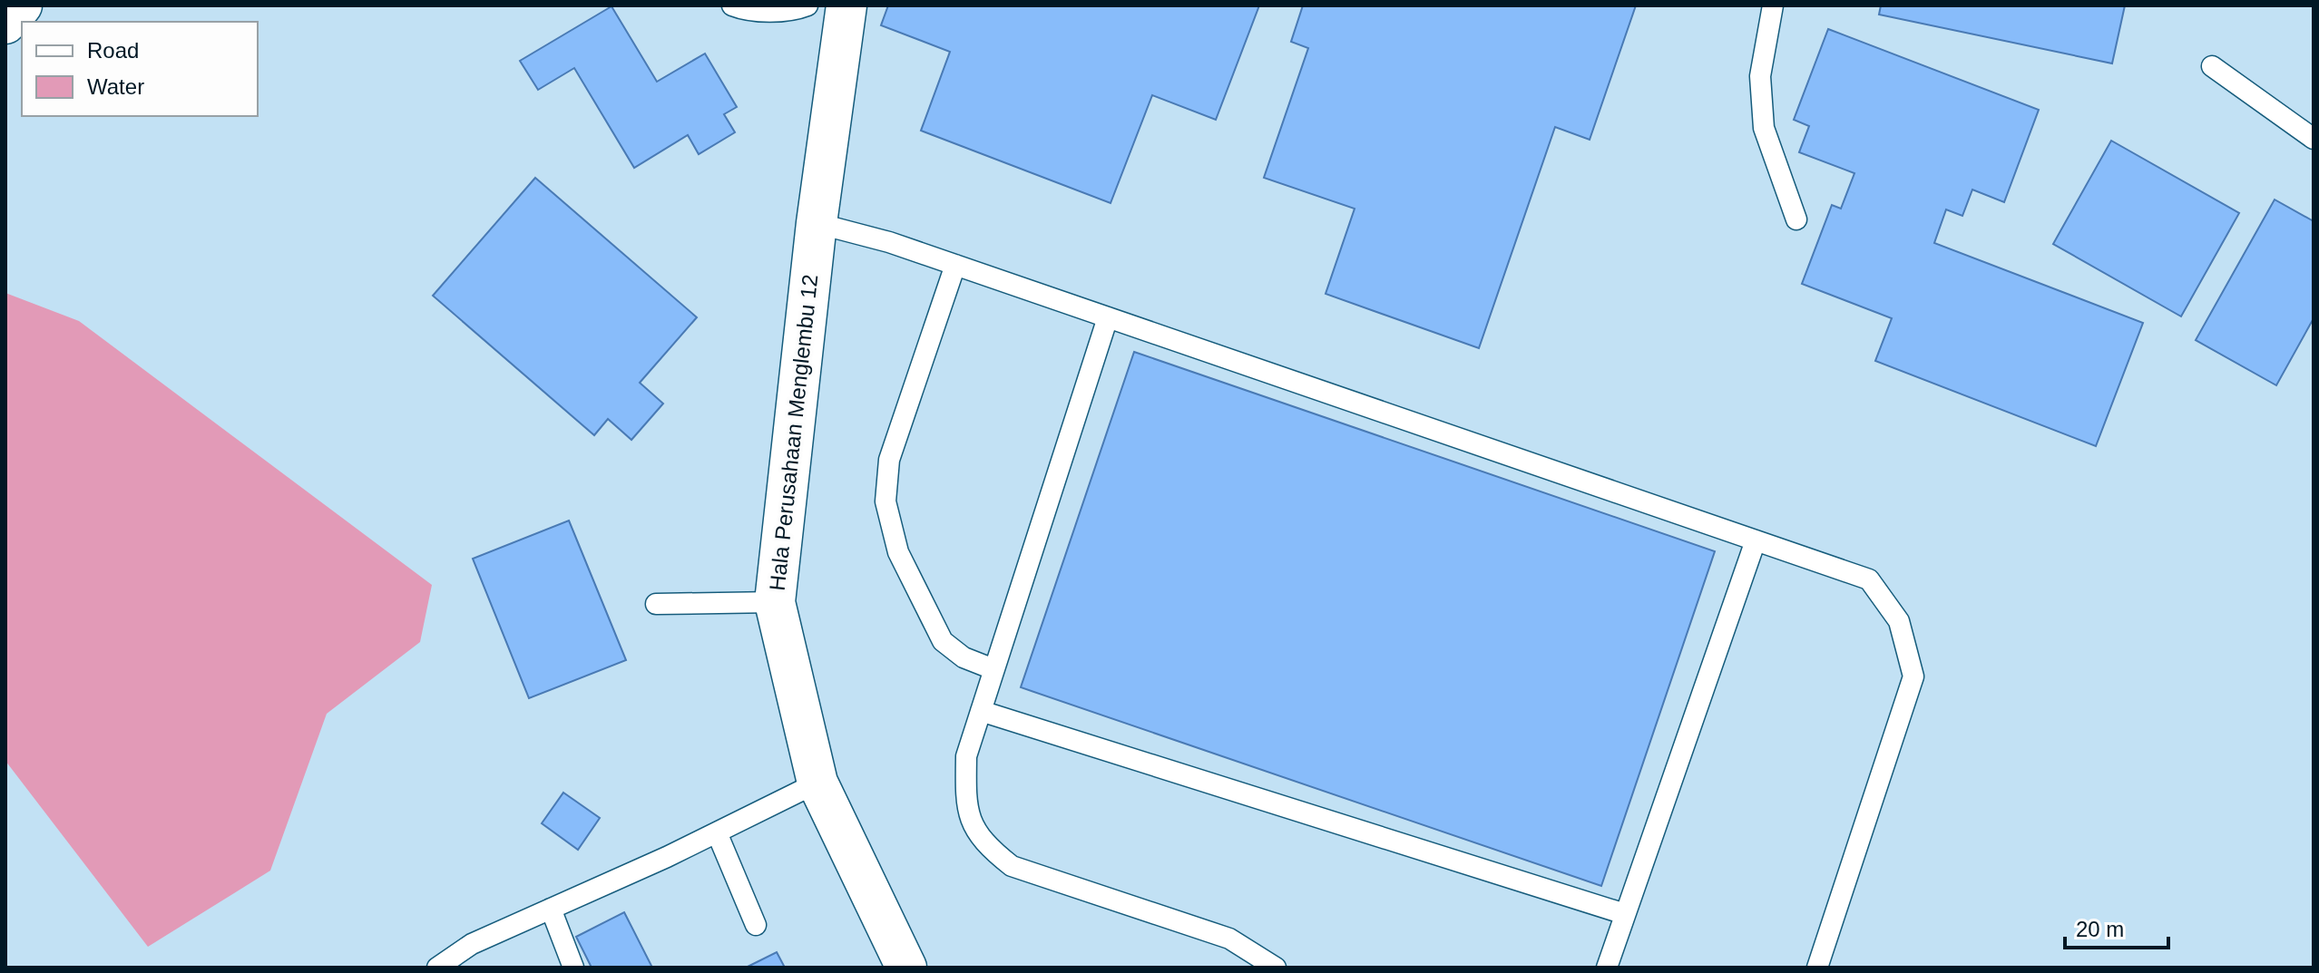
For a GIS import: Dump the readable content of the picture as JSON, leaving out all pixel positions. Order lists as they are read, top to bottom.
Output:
{
  "streets": {
    "street": ["Hala Perusahaan Menglembu 12"]
  },
  "legend": ["Road", "Water"],
  "scale_bar": "20 m"
}
